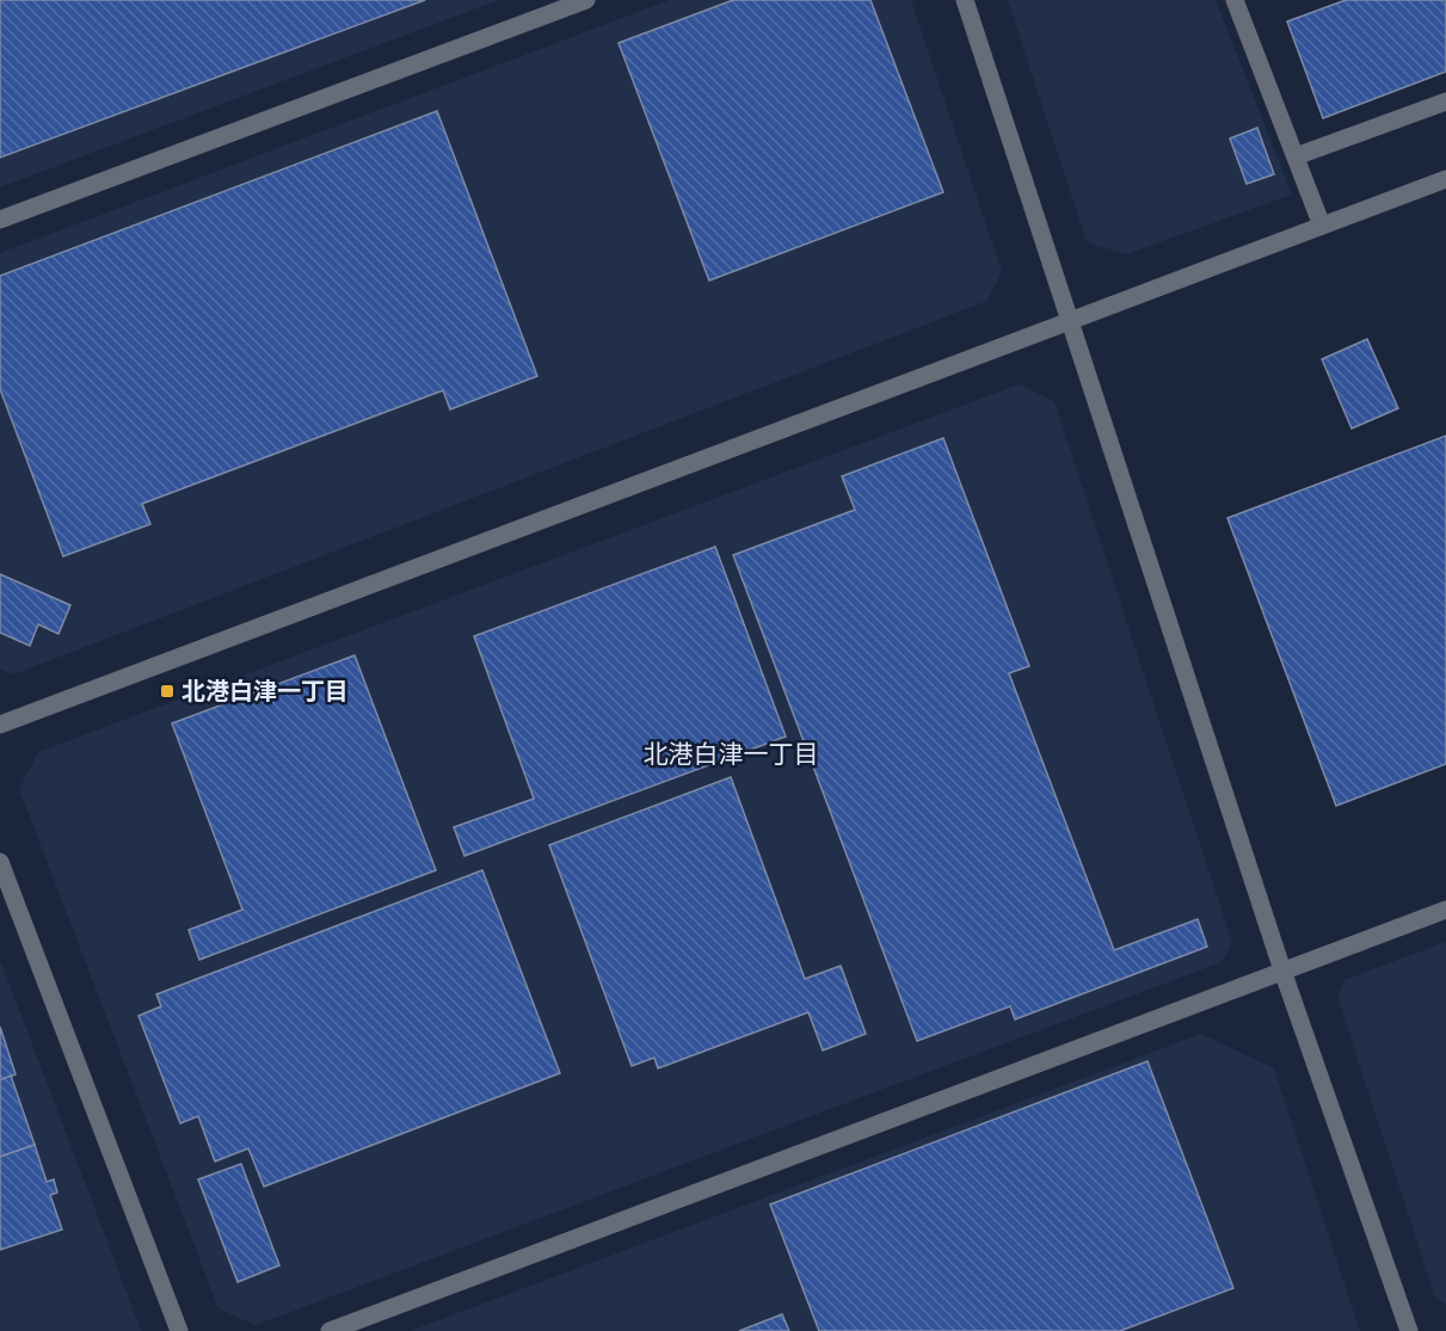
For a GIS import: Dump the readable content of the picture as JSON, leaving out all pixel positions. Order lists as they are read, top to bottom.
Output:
{
  "districts": ["北港白津一丁目"],
  "places": {
    "transit": ["北港白津一丁目"]
  }
}
